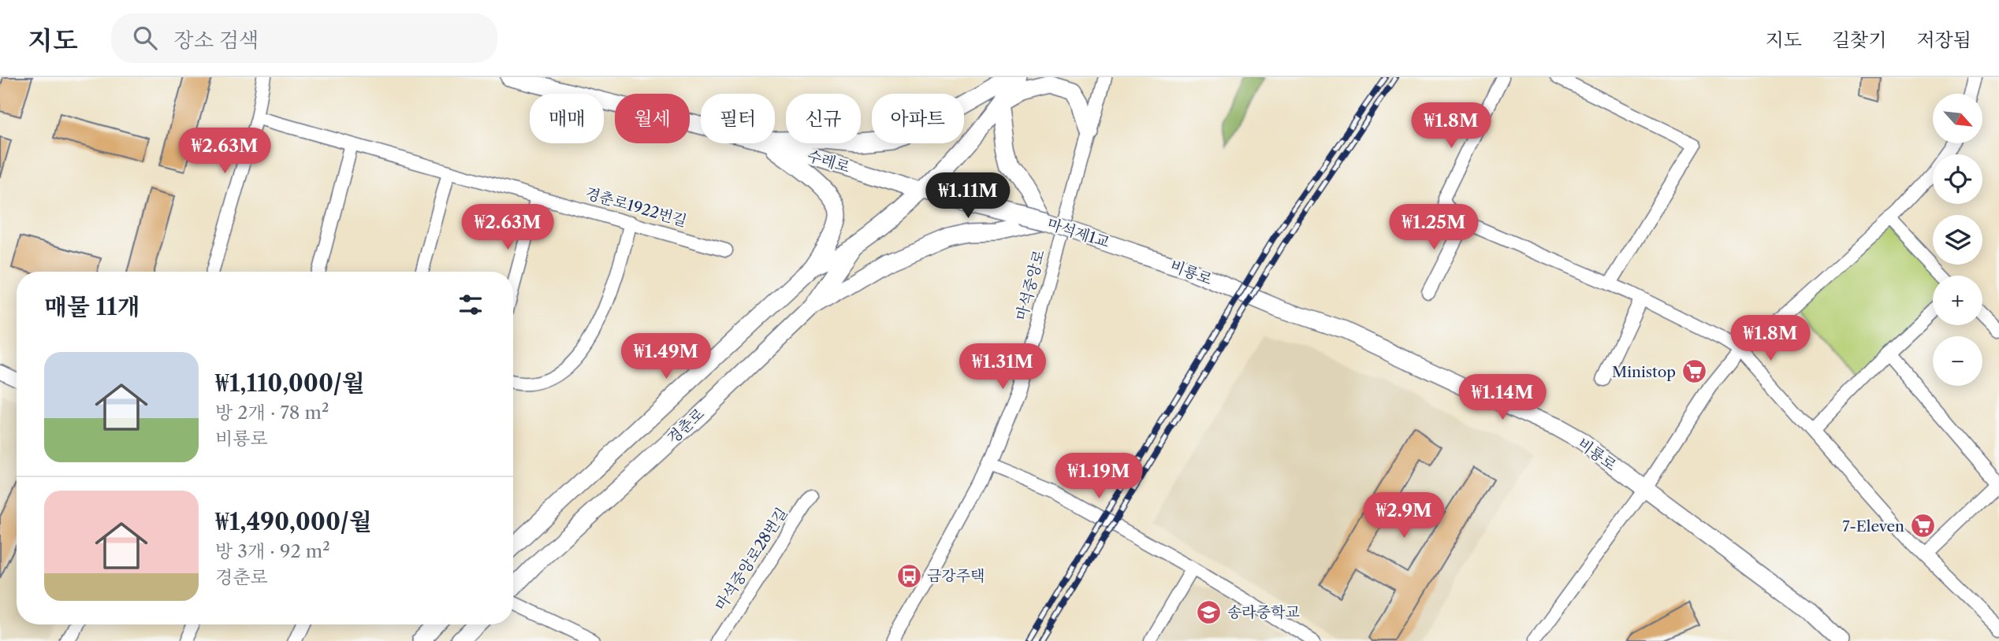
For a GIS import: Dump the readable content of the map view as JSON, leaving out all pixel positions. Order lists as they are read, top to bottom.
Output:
{
  "streets": {
    "street": [
      "수레로",
      "경춘로1922번길",
      "마석제1교",
      "비룡로",
      "마석중앙로",
      "경춘로",
      "마석중앙로28번길"
    ]
  },
  "crossings": [
    ["수레로", "마석제1교"],
    ["수레로", "경춘로"],
    ["마석제1교", "비룡로"],
    ["마석제1교", "경춘로"]
  ],
  "places": {
    "supermarket": ["Ministop", "7-Eleven"],
    "bus stop": ["금강주택"],
    "school or university": ["송라중학교"]
  },
  "north": "bottom right",
  "page": {
    "header": "지도",
    "search": "장소 검색",
    "nav": ["지도", "길찾기", "저장됨"],
    "map_buttons": ["+", "−"],
    "chip": [
      "매매",
      "월세",
      "필터",
      "신규",
      "아파트"
    ],
    "price": [
      "₩1.8M",
      "₩2.63M",
      "₩1.11M",
      "₩2.63M",
      "₩1.25M",
      "₩1.8M",
      "₩1.49M",
      "₩1.31M",
      "₩1.14M",
      "₩1.19M",
      "₩2.9M"
    ],
    "heading": "매물 11개",
    "list": [
      {
        "name": "₩1,110,000/월",
        "note": "방 2개 · 78 m² · 비룡로"
      },
      {
        "name": "₩1,490,000/월",
        "note": "방 3개 · 92 m² · 경춘로"
      }
    ]
  }
}
